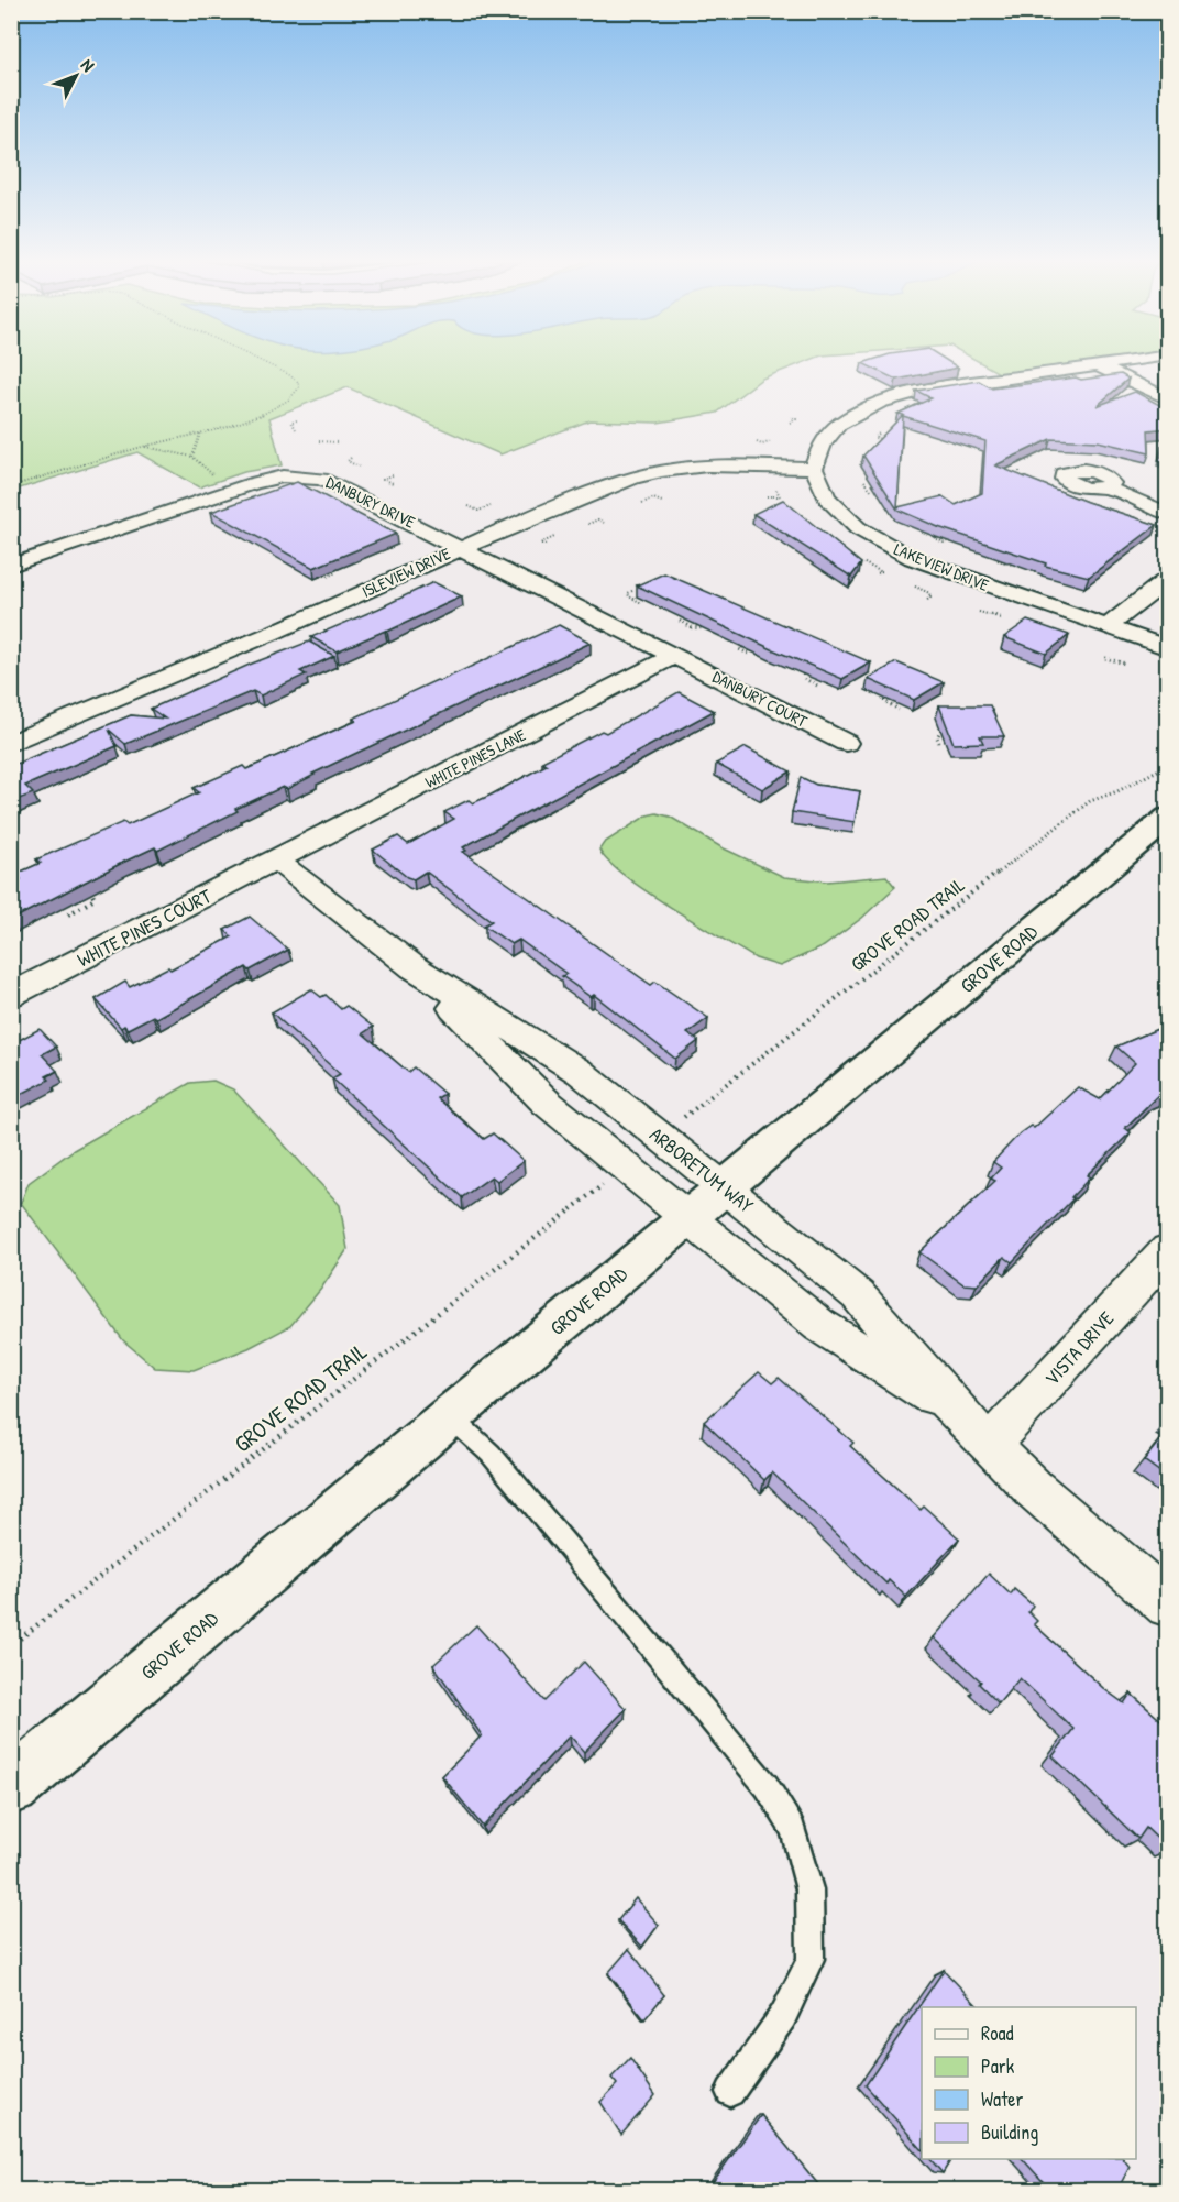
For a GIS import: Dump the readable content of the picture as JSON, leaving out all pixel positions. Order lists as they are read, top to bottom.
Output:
{
  "streets": {
    "street": [
      "DANBURY DRIVE",
      "LAKEVIEW DRIVE",
      "ISLEVIEW DRIVE",
      "DANBURY COURT",
      "WHITE PINES LANE",
      "WHITE PINES COURT",
      "GROVE ROAD",
      "ARBORETUM WAY",
      "VISTA DRIVE"
    ],
    "path": ["GROVE ROAD TRAIL"]
  },
  "crossings": [
    ["DANBURY DRIVE", "ISLEVIEW DRIVE"],
    ["DANBURY DRIVE", "DANBURY COURT"],
    ["DANBURY DRIVE", "WHITE PINES LANE"],
    ["LAKEVIEW DRIVE", "ISLEVIEW DRIVE"],
    ["DANBURY COURT", "WHITE PINES LANE"],
    ["WHITE PINES LANE", "WHITE PINES COURT"],
    ["WHITE PINES LANE", "ARBORETUM WAY"],
    ["WHITE PINES COURT", "ARBORETUM WAY"],
    ["GROVE ROAD", "ARBORETUM WAY"],
    ["ARBORETUM WAY", "VISTA DRIVE"]
  ],
  "legend": [
    "Road",
    "Park",
    "Water",
    "Building"
  ],
  "north": "top right"
}
